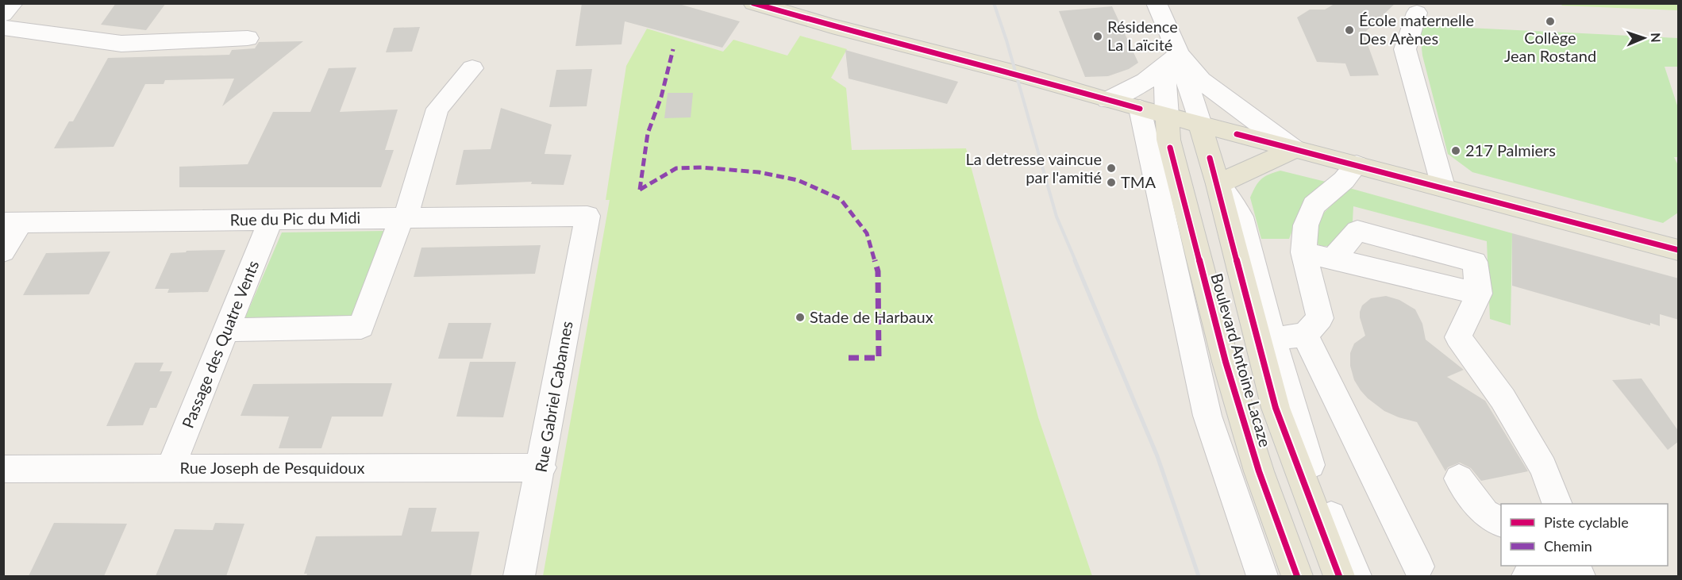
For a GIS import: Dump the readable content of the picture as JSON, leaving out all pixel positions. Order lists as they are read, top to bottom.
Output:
{
  "streets": {
    "main road": ["Boulevard Antoine Lacaze"],
    "street": [
      "Rue du Pic du Midi",
      "Passage des Quatre Vents",
      "Rue Gabriel Cabannes",
      "Rue Joseph de Pesquidoux"
    ]
  },
  "crossings": [
    ["Rue du Pic du Midi", "Passage des Quatre Vents"],
    ["Rue du Pic du Midi", "Rue Gabriel Cabannes"],
    ["Passage des Quatre Vents", "Rue Joseph de Pesquidoux"],
    ["Rue Gabriel Cabannes", "Rue Joseph de Pesquidoux"]
  ],
  "places": [
    "Collège Jean Rostand",
    "École maternelle Des Arènes",
    "Résidence La Laïcité",
    "217 Palmiers",
    "La detresse vaincue par l'amitié",
    "TMA",
    "Stade de Harbaux"
  ],
  "legend": ["Piste cyclable", "Chemin"],
  "north": "right"
}
